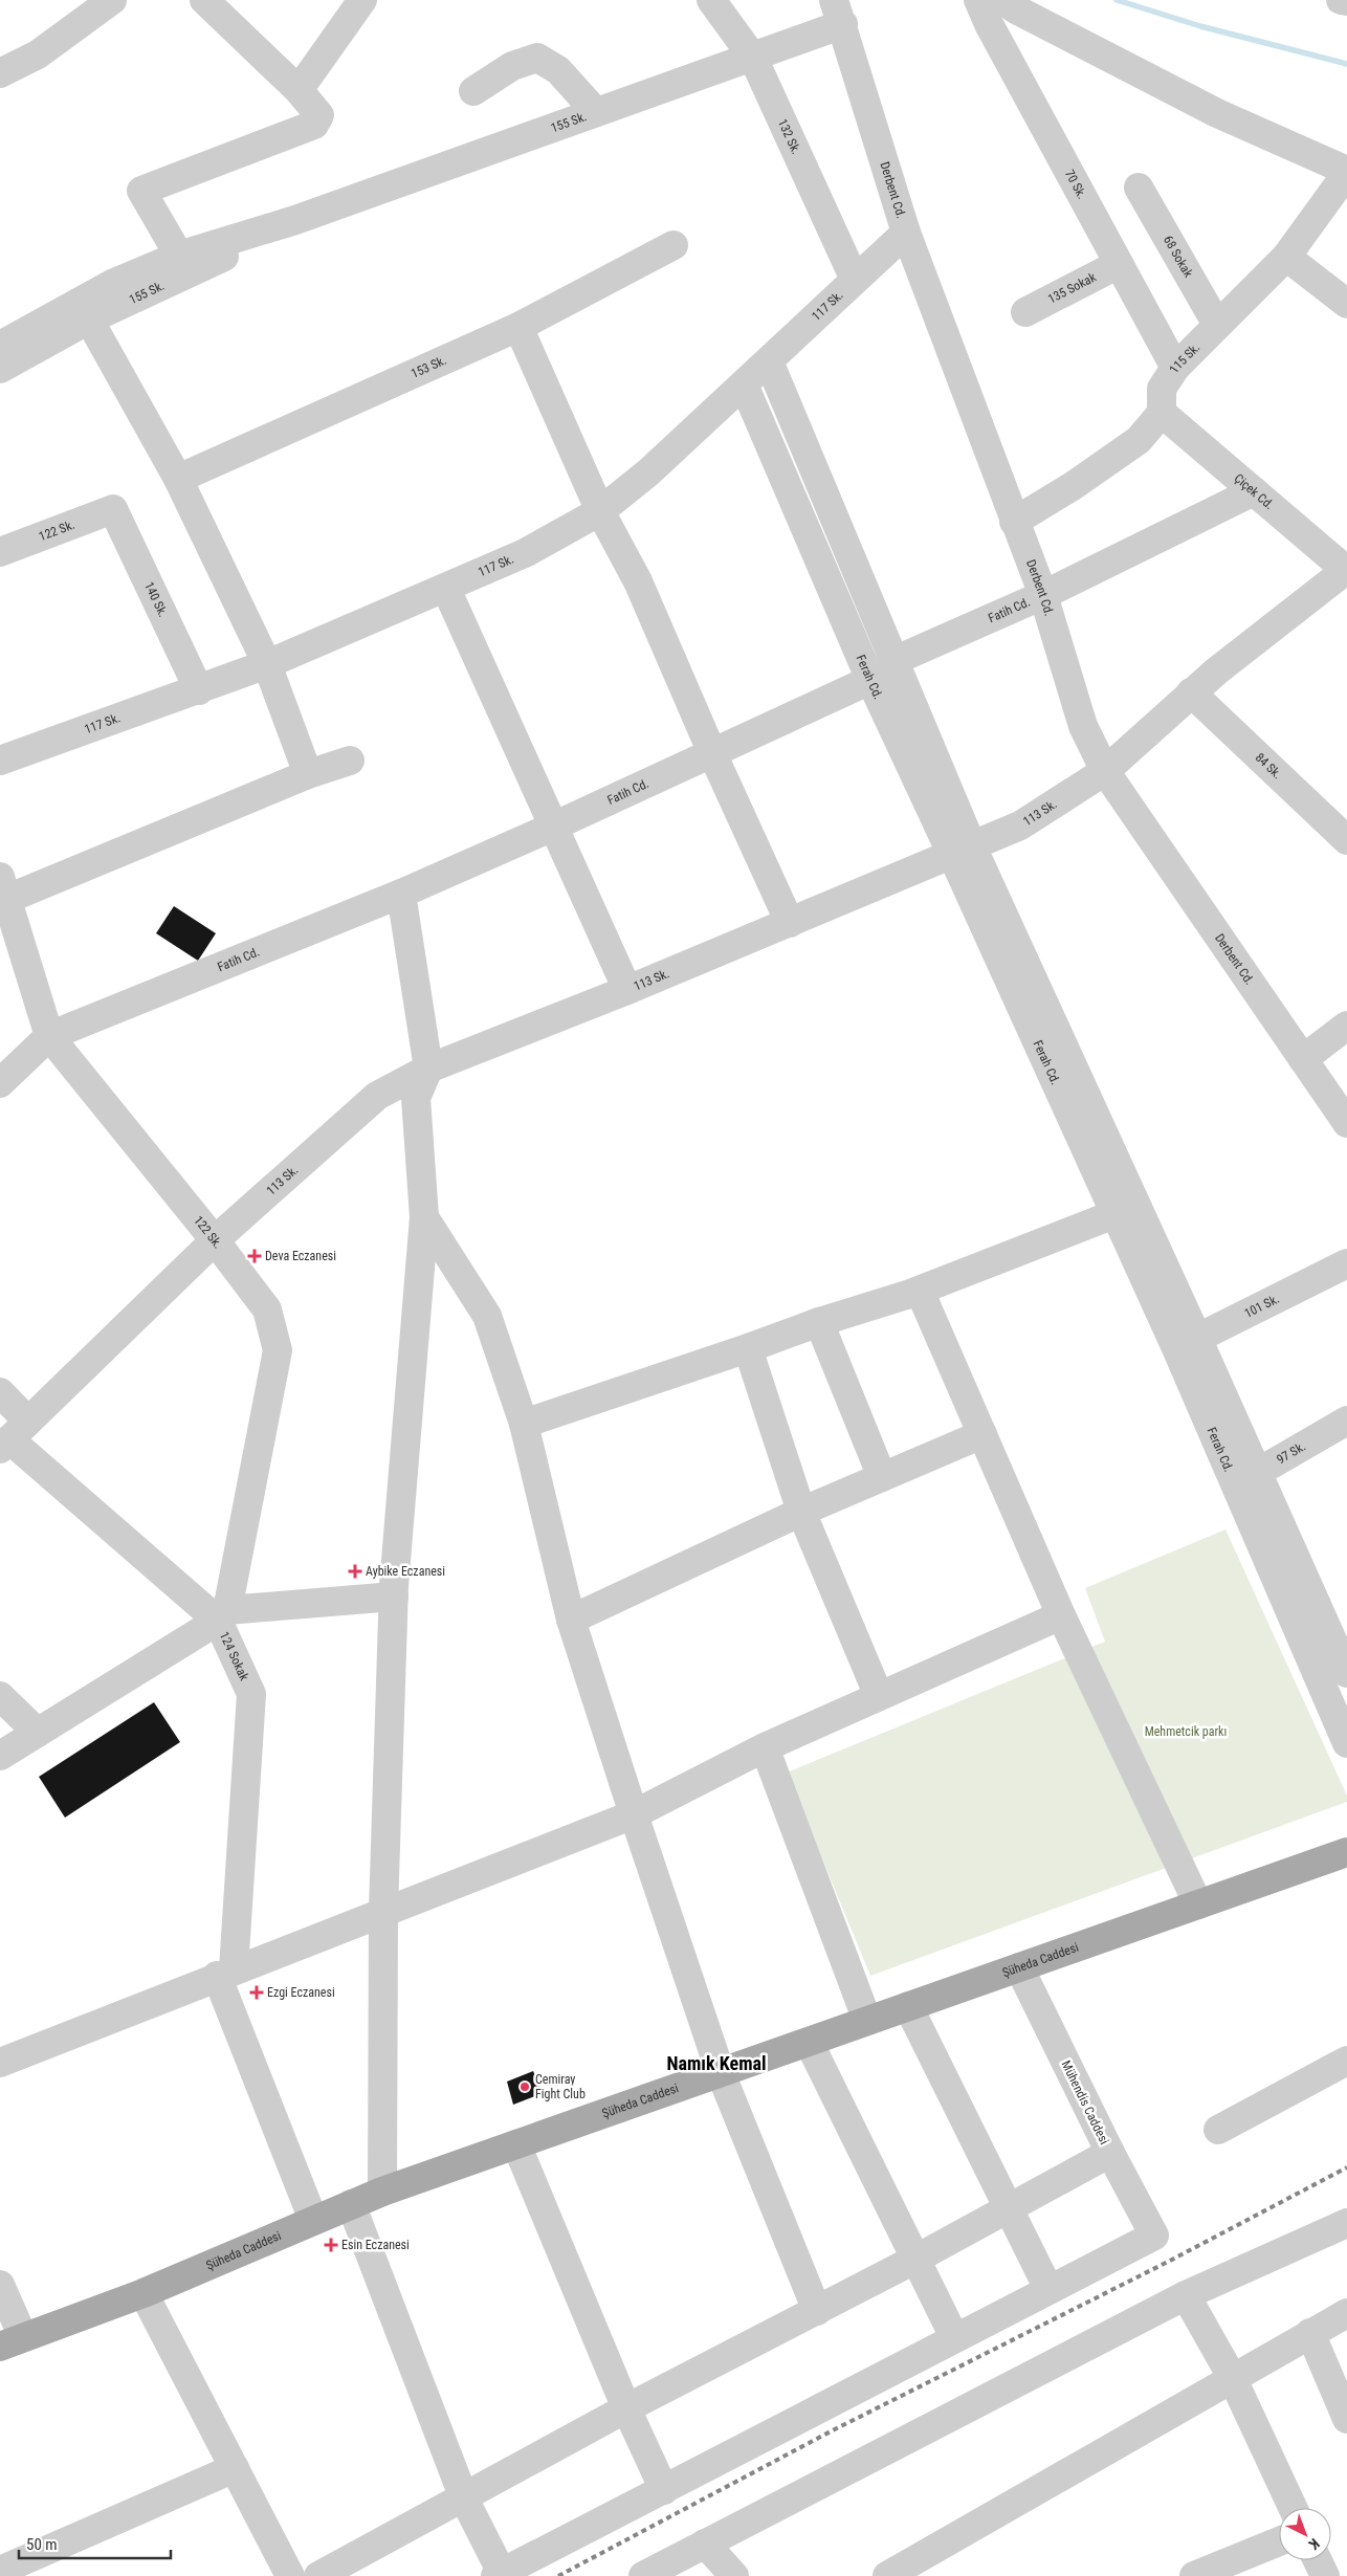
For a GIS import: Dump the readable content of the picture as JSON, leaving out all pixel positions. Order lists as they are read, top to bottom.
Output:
{
  "streets": {
    "main road": ["Şüheda Caddesi"],
    "street": [
      "155 Sk.",
      "132 Sk.",
      "70 Sk.",
      "Derbent Cd.",
      "68 Sokak",
      "135 Sokak",
      "117 Sk.",
      "115 Sk.",
      "153 Sk.",
      "Çiçek Cd.",
      "122 Sk.",
      "140 Sk.",
      "Fatih Cd.",
      "Ferah Cd.",
      "84 Sk.",
      "113 Sk.",
      "101 Sk.",
      "97 Sk.",
      "124 Sokak",
      "Mühendis Caddesi"
    ]
  },
  "crossings": [
    ["155 Sk.", "132 Sk."],
    ["155 Sk.", "Derbent Cd."],
    ["132 Sk.", "117 Sk."],
    ["70 Sk.", "135 Sokak"],
    ["70 Sk.", "115 Sk."],
    ["Derbent Cd.", "117 Sk."],
    ["Derbent Cd.", "Fatih Cd."],
    ["Derbent Cd.", "113 Sk."],
    ["68 Sokak", "115 Sk."],
    ["117 Sk.", "140 Sk."],
    ["117 Sk.", "Ferah Cd."],
    ["115 Sk.", "Çiçek Cd."],
    ["Çiçek Cd.", "Fatih Cd."],
    ["Çiçek Cd.", "113 Sk."],
    ["122 Sk.", "140 Sk."],
    ["122 Sk.", "Fatih Cd."],
    ["122 Sk.", "113 Sk."],
    ["122 Sk.", "124 Sokak"],
    ["Fatih Cd.", "Ferah Cd."],
    ["Ferah Cd.", "113 Sk."],
    ["Ferah Cd.", "101 Sk."],
    ["Ferah Cd.", "97 Sk."],
    ["84 Sk.", "113 Sk."],
    ["113 Sk.", "124 Sokak"],
    ["Şüheda Caddesi", "Mühendis Caddesi"]
  ],
  "districts": ["Namık Kemal"],
  "parks": ["Mehmetcik parkı"],
  "places": {
    "health": [
      "Deva Eczanesi",
      "Aybike Eczanesi",
      "Ezgi Eczanesi",
      "Esin Eczanesi"
    ],
    "other": ["Cemiray Fight Club"]
  },
  "scale_bar": "50 m",
  "north": "bottom right"
}
